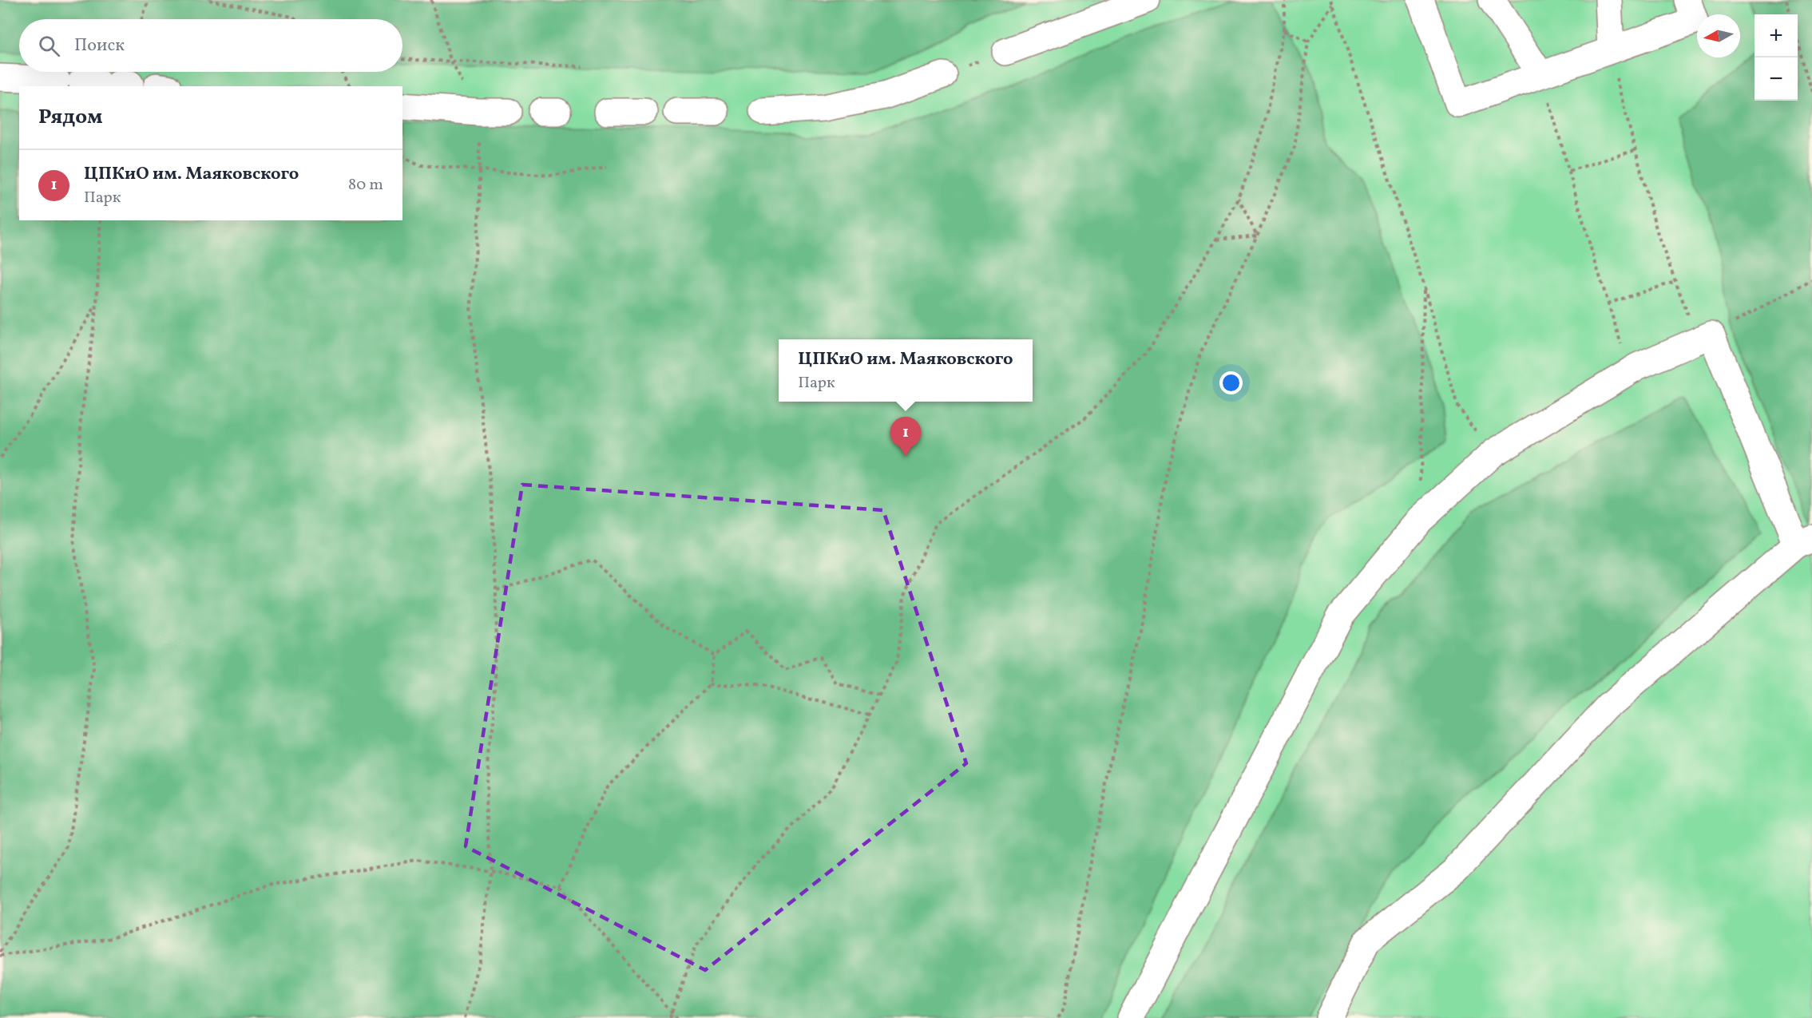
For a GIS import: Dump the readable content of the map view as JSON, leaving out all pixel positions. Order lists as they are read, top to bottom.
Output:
{
  "north": "left",
  "page": {
    "map_buttons": ["+", "−"],
    "search": "Поиск",
    "heading": "Рядом",
    "list": [
      {
        "mark": "1",
        "name": "ЦПКиО им. Маяковского",
        "note": "Парк",
        "value": "80 m"
      }
    ],
    "popup": ["ЦПКиО им. Маяковского", "Парк"],
    "pins": "1"
  }
}
